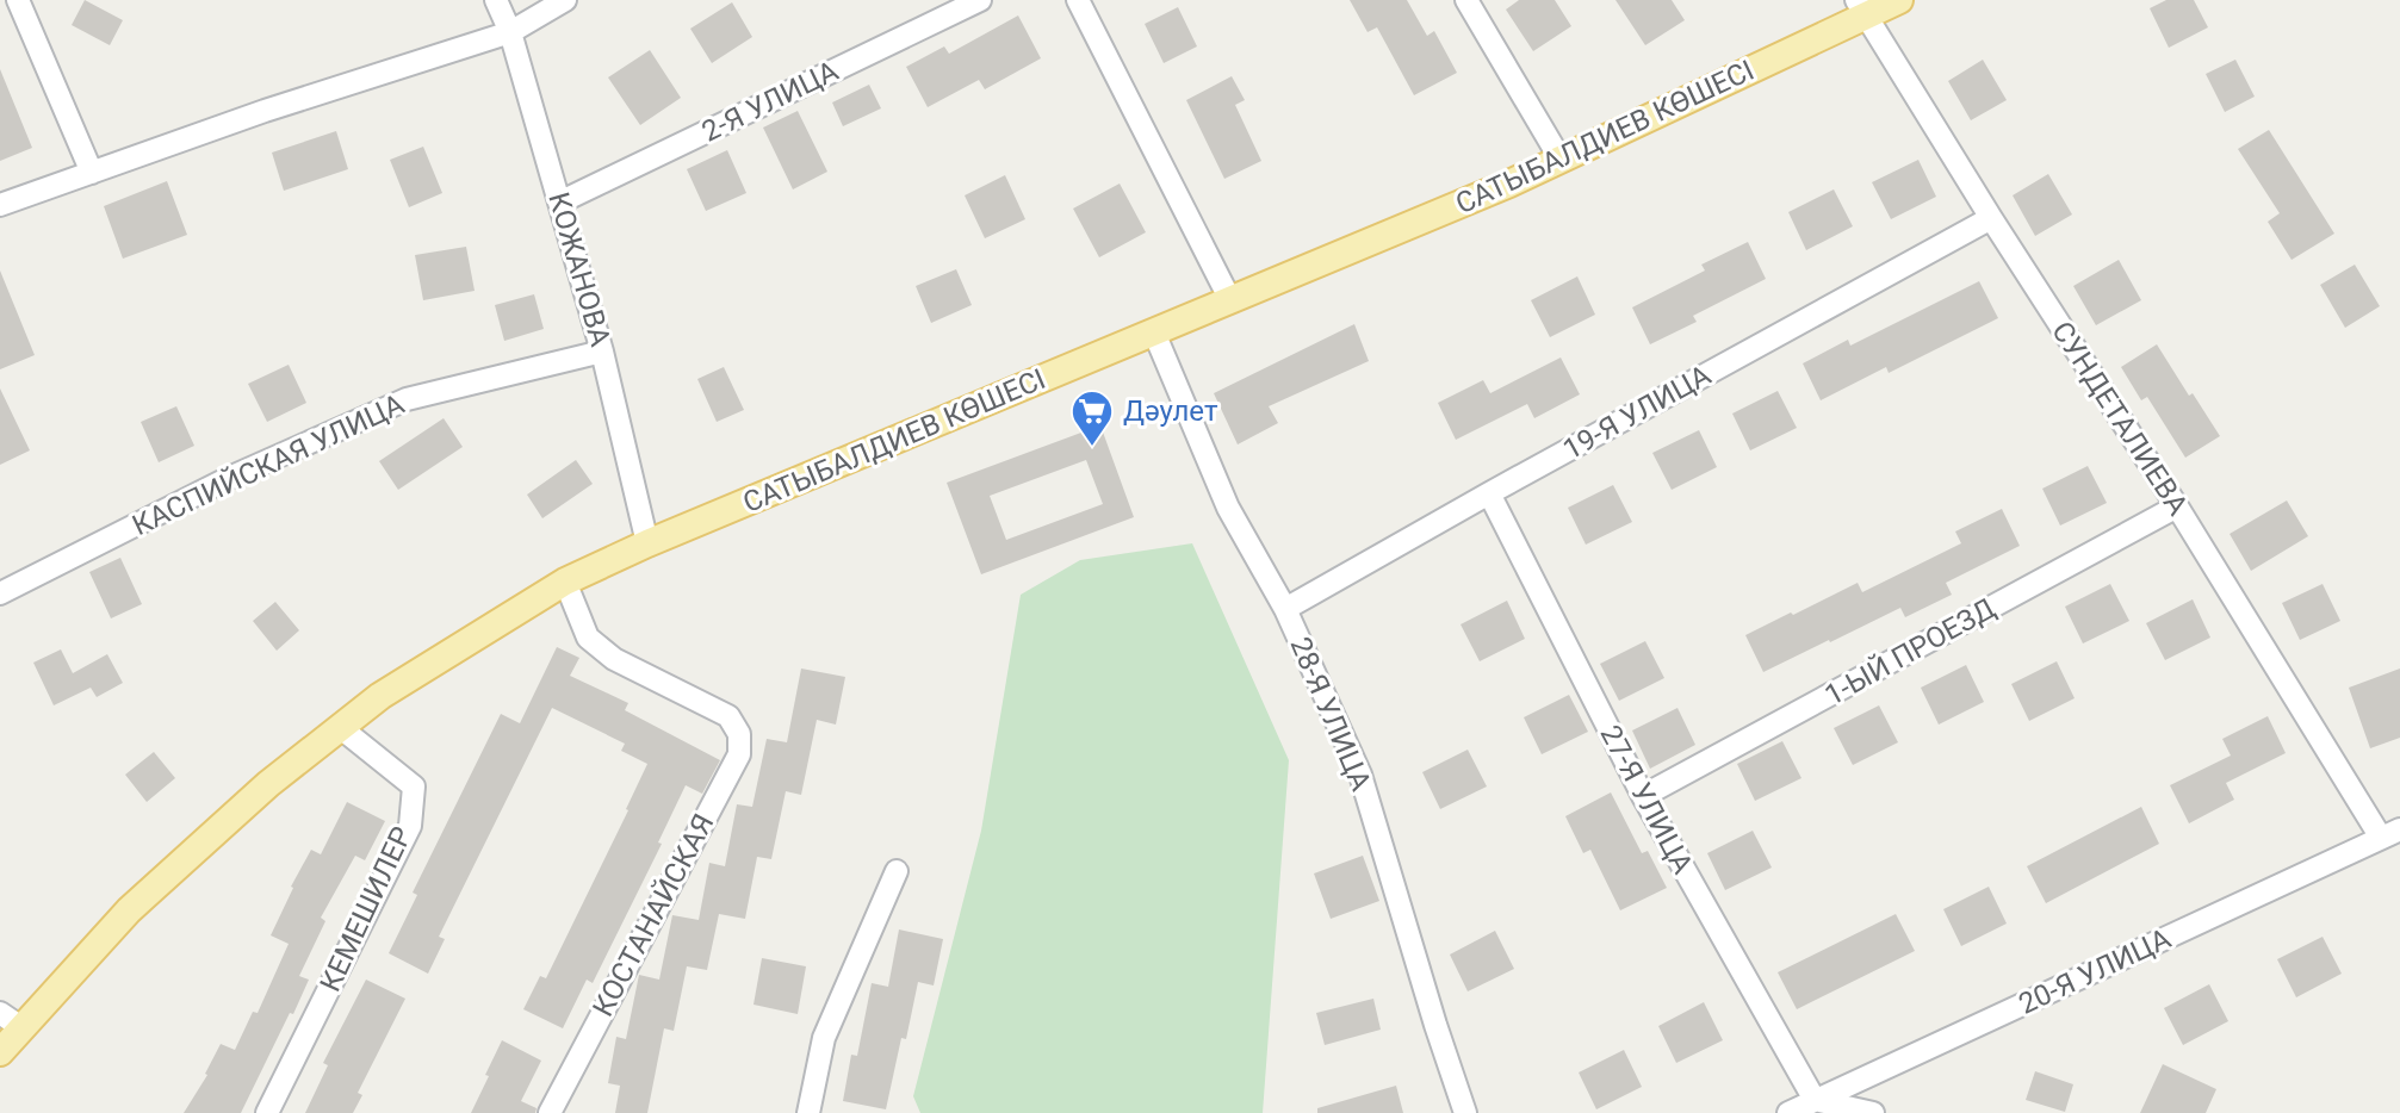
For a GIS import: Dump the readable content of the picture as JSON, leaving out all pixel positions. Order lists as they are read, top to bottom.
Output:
{
  "streets": {
    "main road": ["САТЫБАЛДИЕВ КӨШЕСІ"],
    "street": [
      "2-Я УЛИЦА",
      "КОЖАНОВА",
      "19-Я УЛИЦА",
      "СУНДЕТАЛИЕВА",
      "КАСПИЙСКАЯ УЛИЦА",
      "1-ЫЙ ПРОЕЗД",
      "28-Я УЛИЦА",
      "27-Я УЛИЦА",
      "КЕМЕШИЛЕР",
      "КОСТАНАЙСКАЯ",
      "20-Я УЛИЦА"
    ]
  },
  "crossings": [
    ["2-Я УЛИЦА", "КОЖАНОВА"],
    ["САТЫБАЛДИЕВ КӨШЕСІ", "КОЖАНОВА"],
    ["САТЫБАЛДИЕВ КӨШЕСІ", "СУНДЕТАЛИЕВА"],
    ["САТЫБАЛДИЕВ КӨШЕСІ", "28-Я УЛИЦА"],
    ["САТЫБАЛДИЕВ КӨШЕСІ", "КЕМЕШИЛЕР"],
    ["САТЫБАЛДИЕВ КӨШЕСІ", "КОСТАНАЙСКАЯ"],
    ["КОЖАНОВА", "КАСПИЙСКАЯ УЛИЦА"],
    ["19-Я УЛИЦА", "СУНДЕТАЛИЕВА"],
    ["19-Я УЛИЦА", "28-Я УЛИЦА"],
    ["19-Я УЛИЦА", "27-Я УЛИЦА"],
    ["СУНДЕТАЛИЕВА", "1-ЫЙ ПРОЕЗД"],
    ["СУНДЕТАЛИЕВА", "20-Я УЛИЦА"],
    ["1-ЫЙ ПРОЕЗД", "27-Я УЛИЦА"],
    ["27-Я УЛИЦА", "20-Я УЛИЦА"]
  ],
  "places": {
    "supermarket": ["Дәулет"]
  }
}
